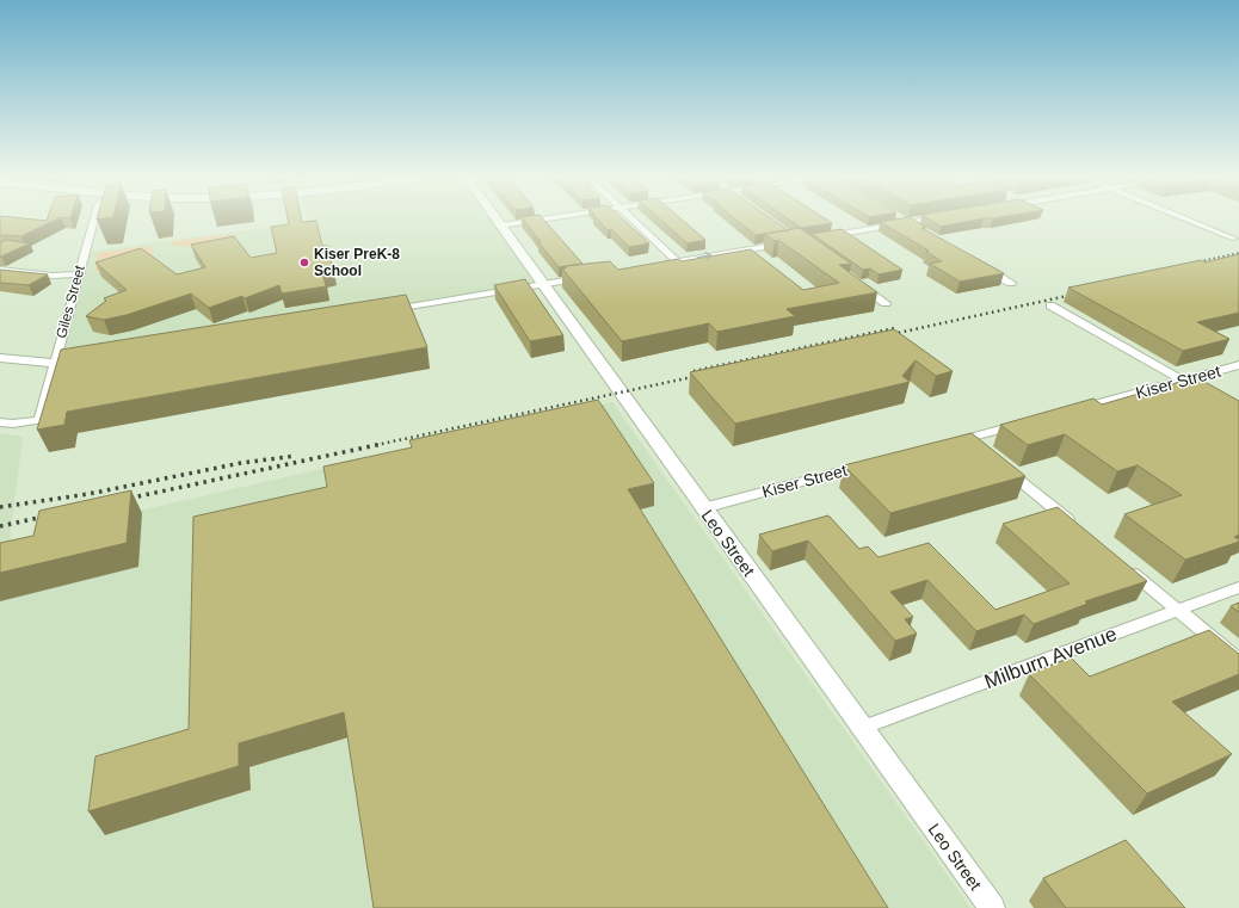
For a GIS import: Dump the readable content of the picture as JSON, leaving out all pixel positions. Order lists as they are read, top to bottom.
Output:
{
  "streets": {
    "street": [
      "Giles Street",
      "Kiser Street",
      "Leo Street",
      "Milburn Avenue"
    ]
  },
  "crossings": [
    ["Kiser Street", "Leo Street"],
    ["Leo Street", "Milburn Avenue"]
  ],
  "places": ["Kiser PreK-8 School"]
}
